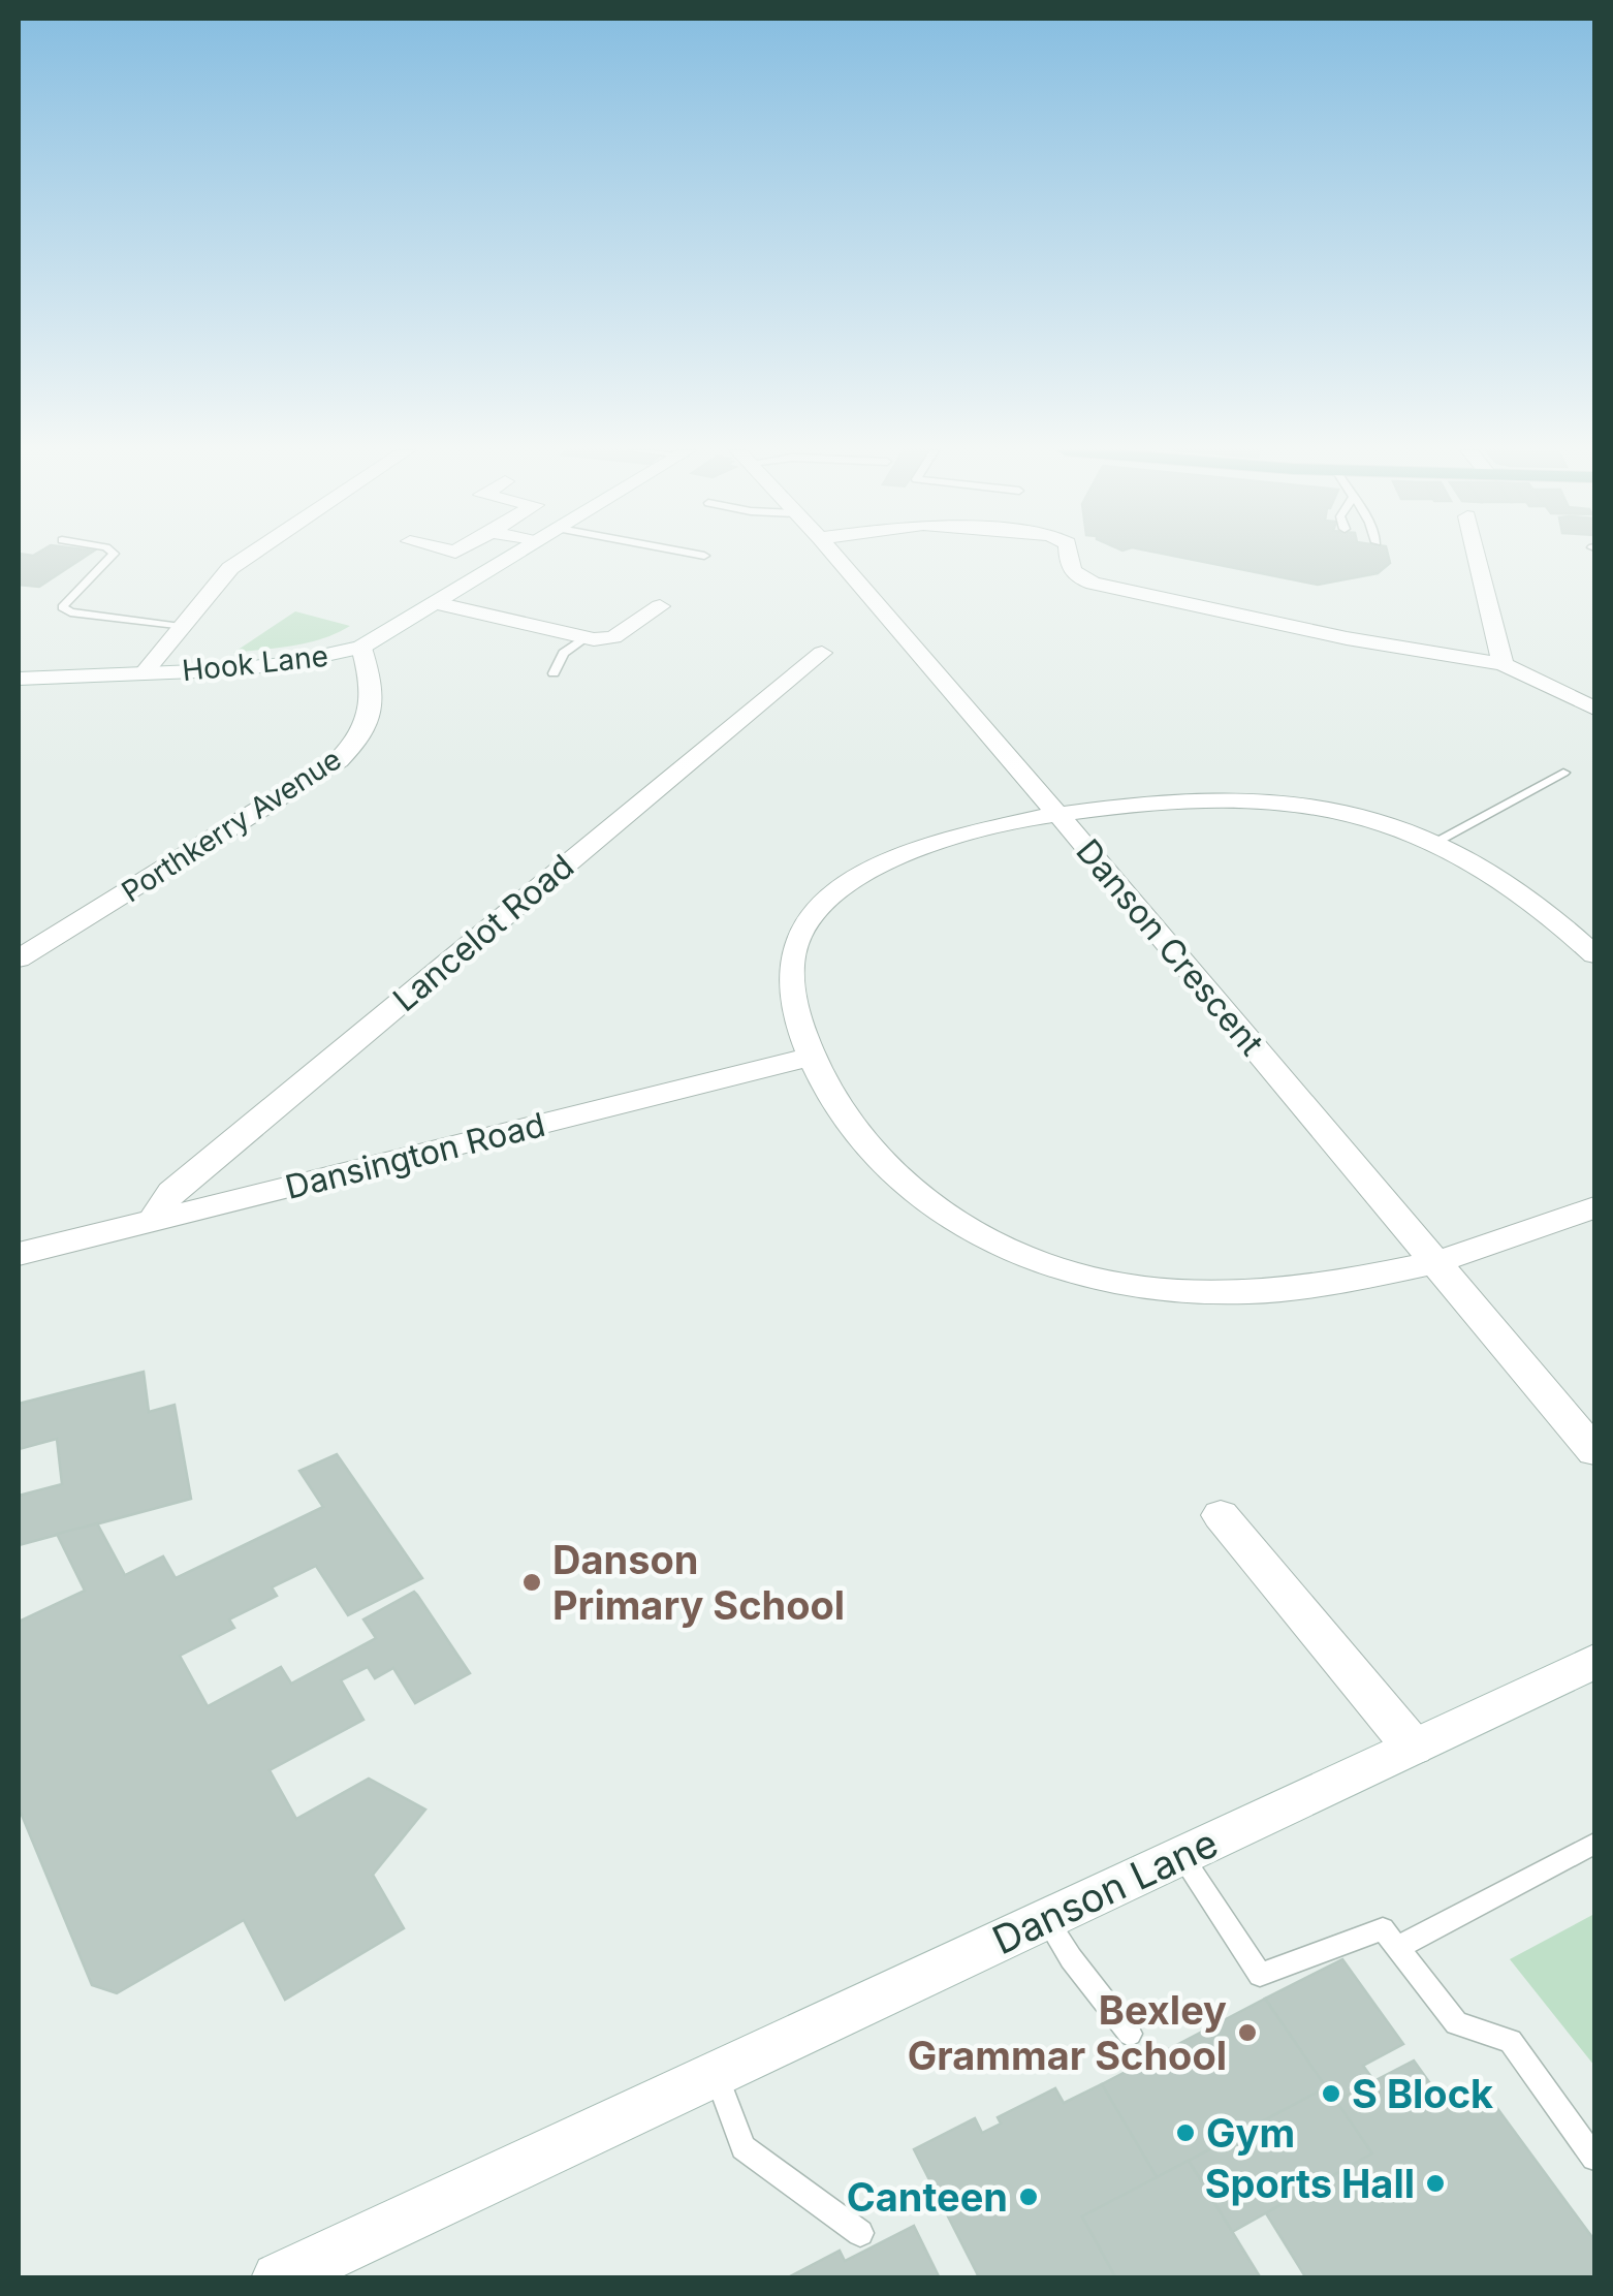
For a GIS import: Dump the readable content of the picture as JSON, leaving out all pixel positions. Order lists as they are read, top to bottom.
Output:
{
  "streets": {
    "street": [
      "Hook Lane",
      "Porthkerry Avenue",
      "Lancelot Road",
      "Danson Crescent",
      "Dansington Road",
      "Danson Lane"
    ]
  },
  "crossings": [
    ["Hook Lane", "Porthkerry Avenue"],
    ["Lancelot Road", "Dansington Road"]
  ],
  "places": [
    "Danson Primary School",
    "Bexley Grammar School",
    "S Block",
    "Gym",
    "Sports Hall",
    "Canteen"
  ]
}
